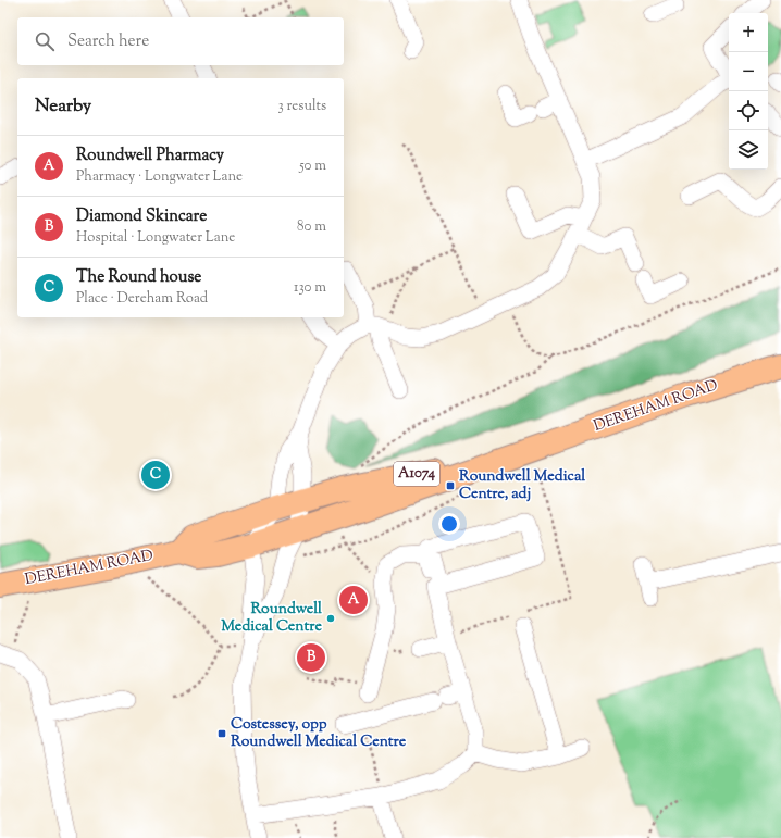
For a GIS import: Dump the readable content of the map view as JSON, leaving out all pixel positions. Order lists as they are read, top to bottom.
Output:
{
  "streets": {
    "highway": ["DEREHAM ROAD", "A1074"]
  },
  "places": {
    "transit": ["Roundwell Medical Centre, adj", "Costessey, opp Roundwell Medical Centre"],
    "other": ["Roundwell Medical Centre"]
  },
  "page": {
    "map_buttons": ["+", "−"],
    "search": "Search here",
    "heading": ["Nearby", "3 results"],
    "list": [
      {
        "mark": "A",
        "name": "Roundwell Pharmacy",
        "note": "Pharmacy · Longwater Lane",
        "value": "50 m"
      },
      {
        "mark": "B",
        "name": "Diamond Skincare",
        "note": "Hospital · Longwater Lane",
        "value": "80 m"
      },
      {
        "mark": "C",
        "name": "The Round house",
        "note": "Place · Dereham Road",
        "value": "130 m"
      }
    ],
    "pins": ["C", "A", "B"]
  }
}
